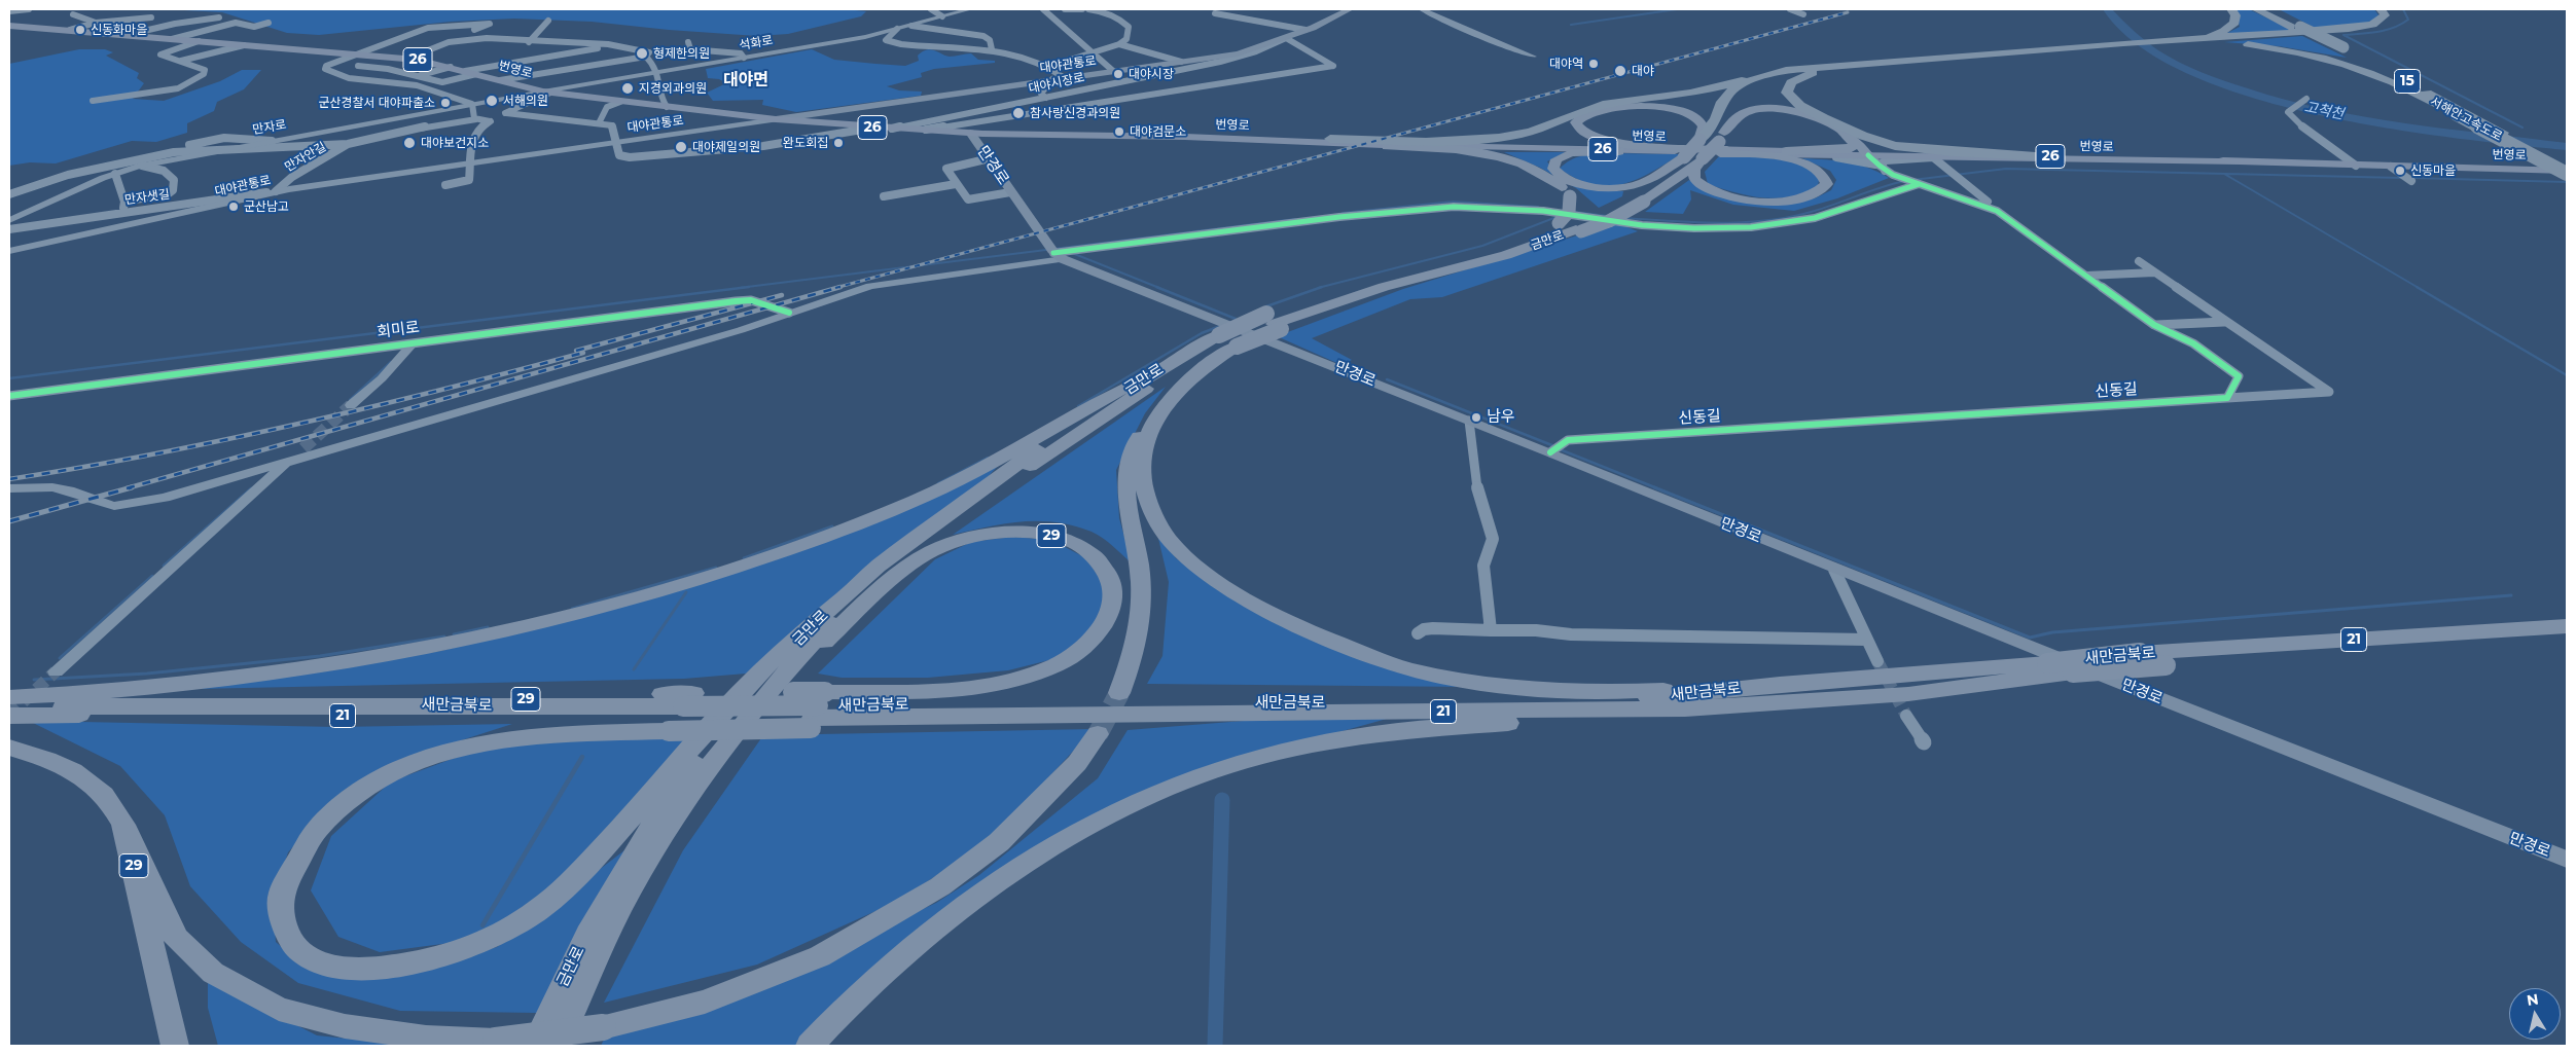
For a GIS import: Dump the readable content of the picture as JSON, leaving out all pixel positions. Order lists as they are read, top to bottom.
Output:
{
  "streets": {
    "highway": [
      "15",
      "서해안고속도로",
      "금만로",
      "29",
      "21",
      "새만금북로"
    ],
    "main road": [
      "26",
      "대야관통로",
      "번영로",
      "만경로"
    ],
    "street": [
      "석화로",
      "대야시장로",
      "만자로",
      "만자안길",
      "만자샛길",
      "회미로",
      "신동길"
    ]
  },
  "crossings": [
    ["석화로", "번영로"],
    ["석화로", "만자로"],
    ["대야관통로", "번영로"],
    ["대야관통로", "대야시장로"],
    ["대야관통로", "만자샛길"],
    ["번영로", "대야시장로"],
    ["번영로", "서해안고속도로"],
    ["번영로", "만자로"],
    ["번영로", "만경로"],
    ["번영로", "금만로"],
    ["만자안길", "만자샛길"],
    ["만경로", "금만로"],
    ["만경로", "신동길"],
    ["금만로", "29"],
    ["29", "새만금북로"]
  ],
  "districts": ["대야면"],
  "water": ["고척천"],
  "places": [
    "신동화마을",
    "형제한의원",
    "대야역",
    "대야",
    "대야시장",
    "지경외과의원",
    "서해의원",
    "군산경찰서 대야파출소",
    "참사랑신경과의원",
    "대야검문소",
    "대야보건지소",
    "완도회집",
    "대야제일의원",
    "신동마을",
    "군산남고",
    "남우"
  ],
  "north": "top"
}
